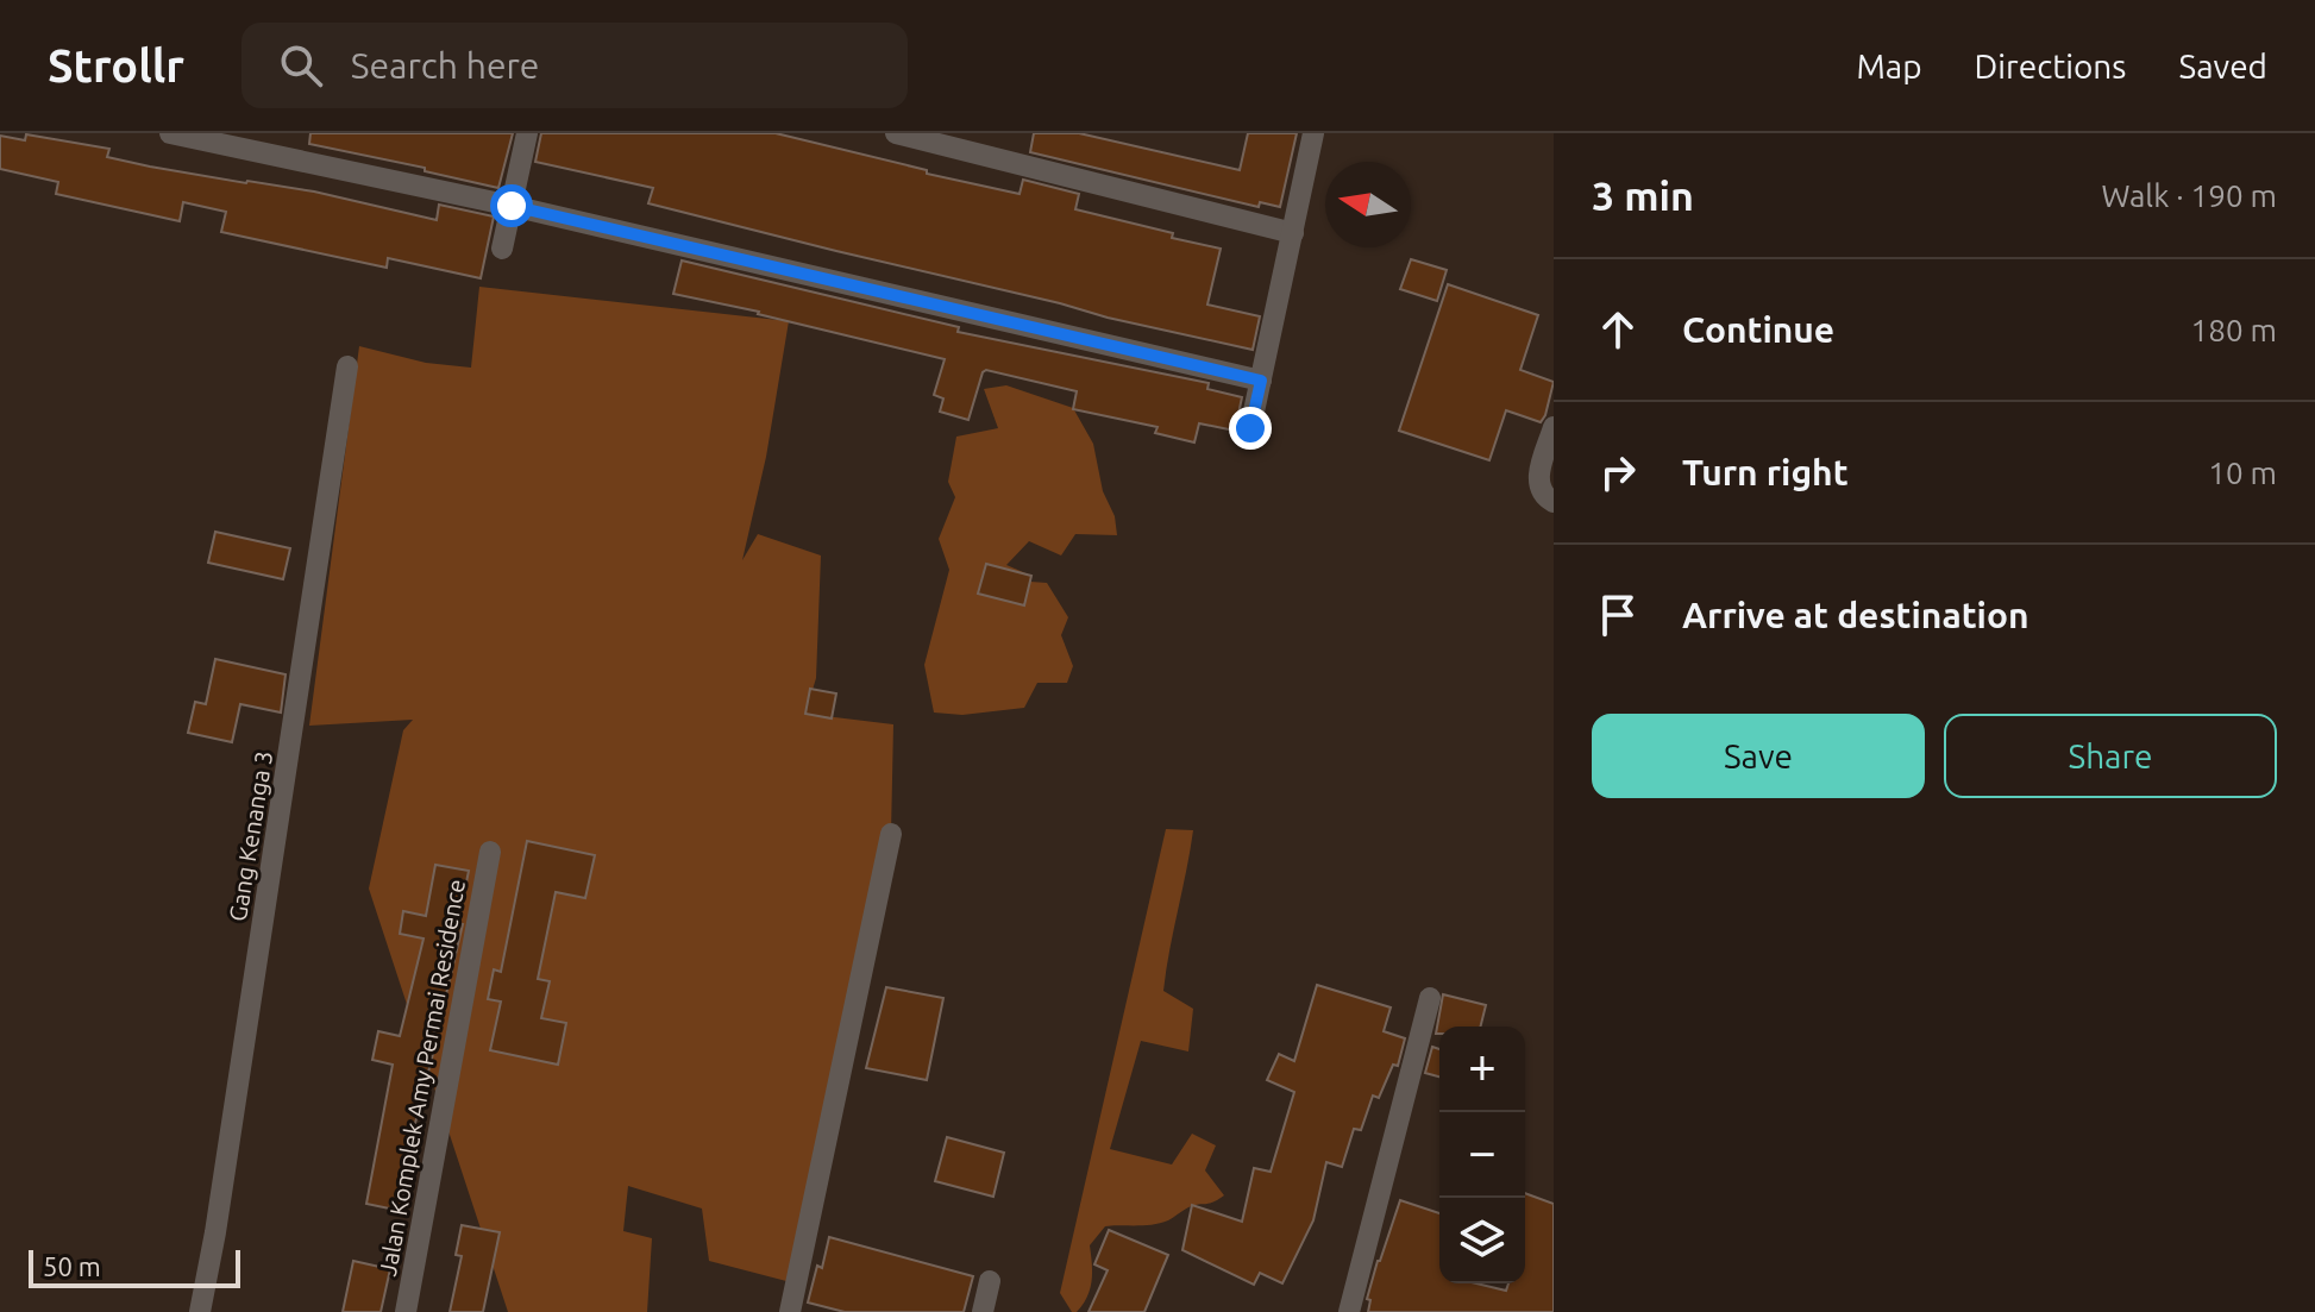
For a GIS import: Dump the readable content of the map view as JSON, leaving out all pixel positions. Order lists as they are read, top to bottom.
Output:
{
  "streets": {
    "street": ["Gang Kenanga 3", "Jalan Komplek Amy Permai Residence"]
  },
  "scale_bar": "50 m",
  "north": "left",
  "page": {
    "header": "Strollr",
    "search": "Search here",
    "nav": ["Map", "Directions", "Saved"],
    "heading": ["3 min", "Walk · 190 m"],
    "list": [
      ["Continue", "180 m"],
      ["Turn right", "10 m"],
      "Arrive at destination"
    ],
    "buttons": ["Save", "Share"],
    "map_buttons": ["+", "−"],
    "scale": "50 m"
  }
}
